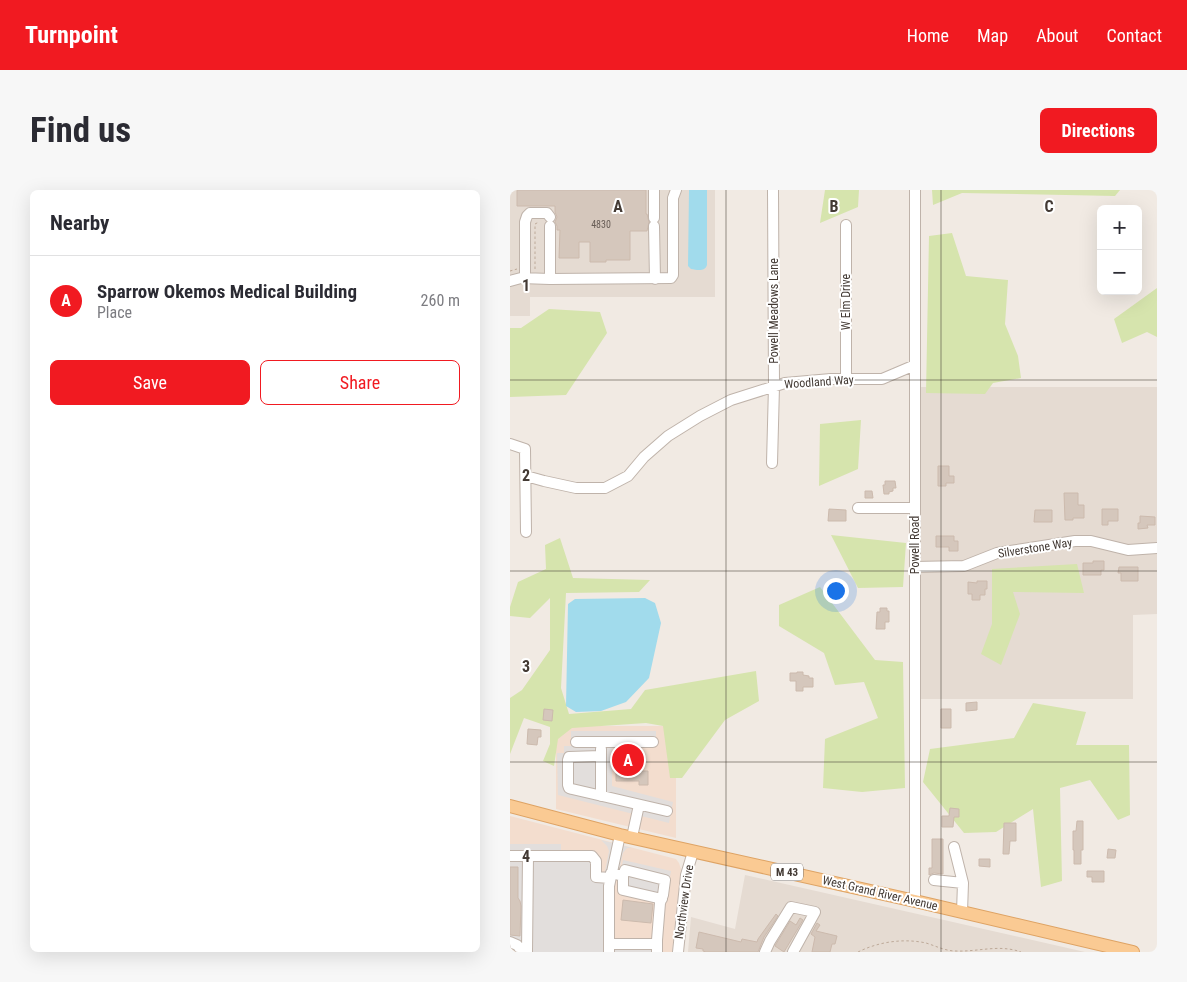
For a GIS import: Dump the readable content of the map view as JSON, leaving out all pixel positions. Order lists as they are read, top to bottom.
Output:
{
  "streets": {
    "main road": ["M 43", "West Grand River Avenue"],
    "street": [
      "W Elm Drive",
      "Powell Meadows Lane",
      "Woodland Way",
      "Powell Road",
      "Silverstone Way",
      "Northview Drive"
    ]
  },
  "crossings": [
    ["W Elm Drive", "Woodland Way"],
    ["Powell Meadows Lane", "Woodland Way"],
    ["Woodland Way", "Powell Road"],
    ["Powell Road", "Silverstone Way"],
    ["Powell Road", "West Grand River Avenue"],
    ["West Grand River Avenue", "Northview Drive"]
  ],
  "house_numbers": ["4830"],
  "page": {
    "header": "Turnpoint",
    "nav": [
      "Home",
      "Map",
      "About",
      "Contact"
    ],
    "buttons": [
      "Directions",
      ["Save", "Share"]
    ],
    "title": "Find us",
    "heading": "Nearby",
    "map_buttons": ["+", "−"],
    "list": [
      {
        "mark": "A",
        "name": "Sparrow Okemos Medical Building",
        "note": "Place",
        "value": "260 m"
      }
    ],
    "pins": "A"
  },
  "grid": {
    "columns": ["A", "B", "C"],
    "rows": [
      "1",
      "2",
      "3",
      "4"
    ]
  }
}
